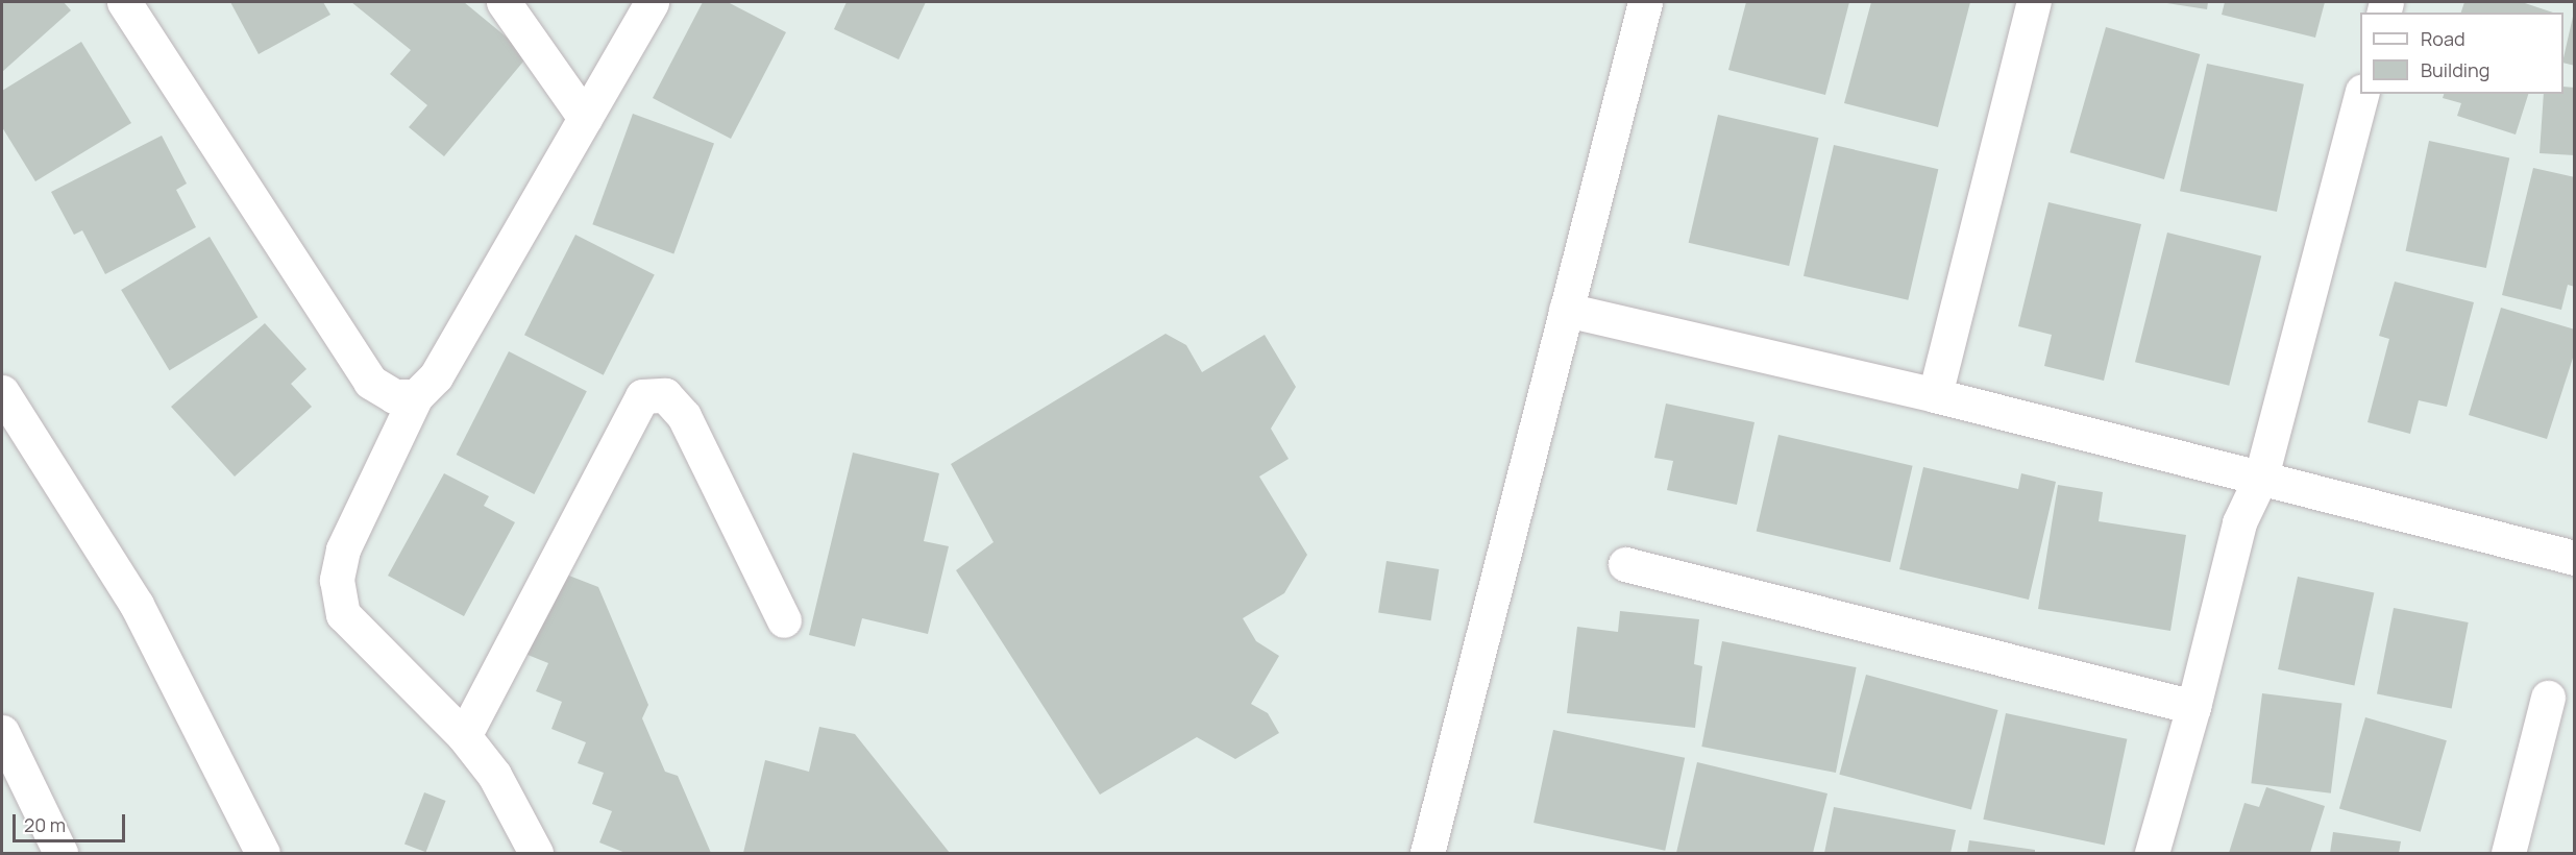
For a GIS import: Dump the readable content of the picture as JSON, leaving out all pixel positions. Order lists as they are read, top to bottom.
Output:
{
  "legend": ["Road", "Building"],
  "scale_bar": "20 m"
}
